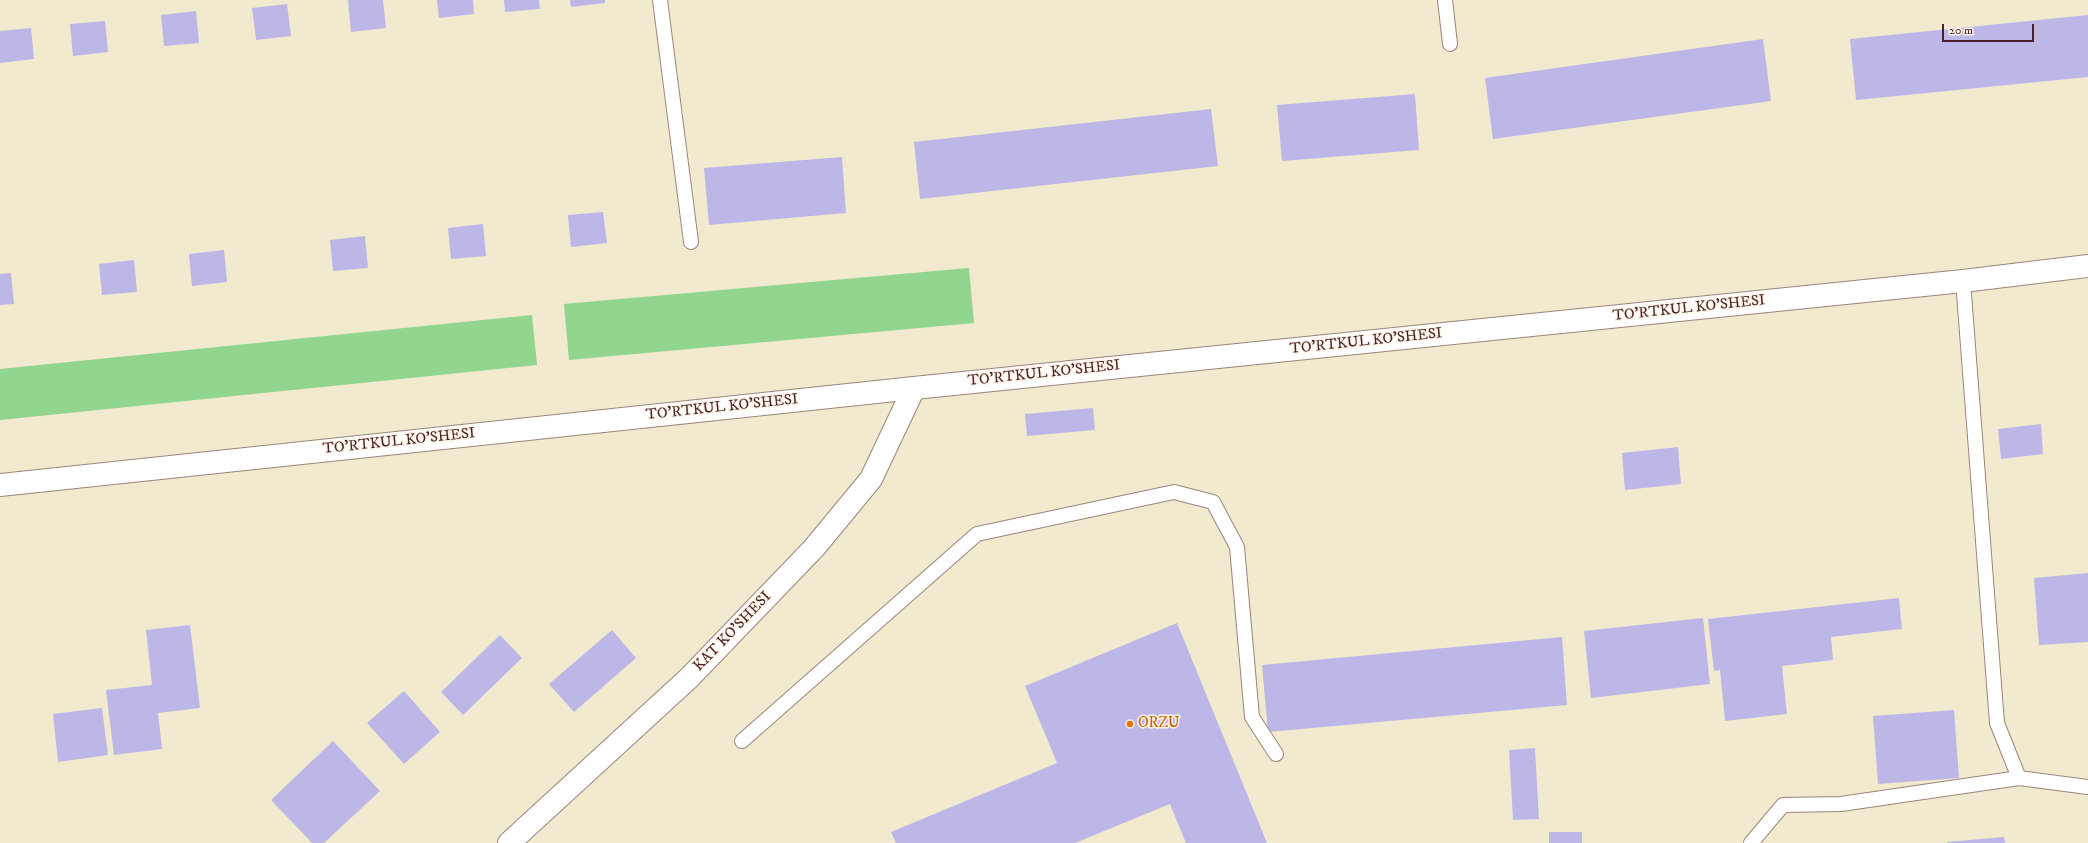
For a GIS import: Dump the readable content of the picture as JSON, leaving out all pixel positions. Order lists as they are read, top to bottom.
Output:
{
  "streets": {
    "main road": ["TO'RTKUL KO'SHESI", "KAT KO'SHESI"]
  },
  "crossings": [
    ["TO'RTKUL KO'SHESI", "KAT KO'SHESI"]
  ],
  "places": ["ORZU"],
  "scale_bar": "20 m"
}
